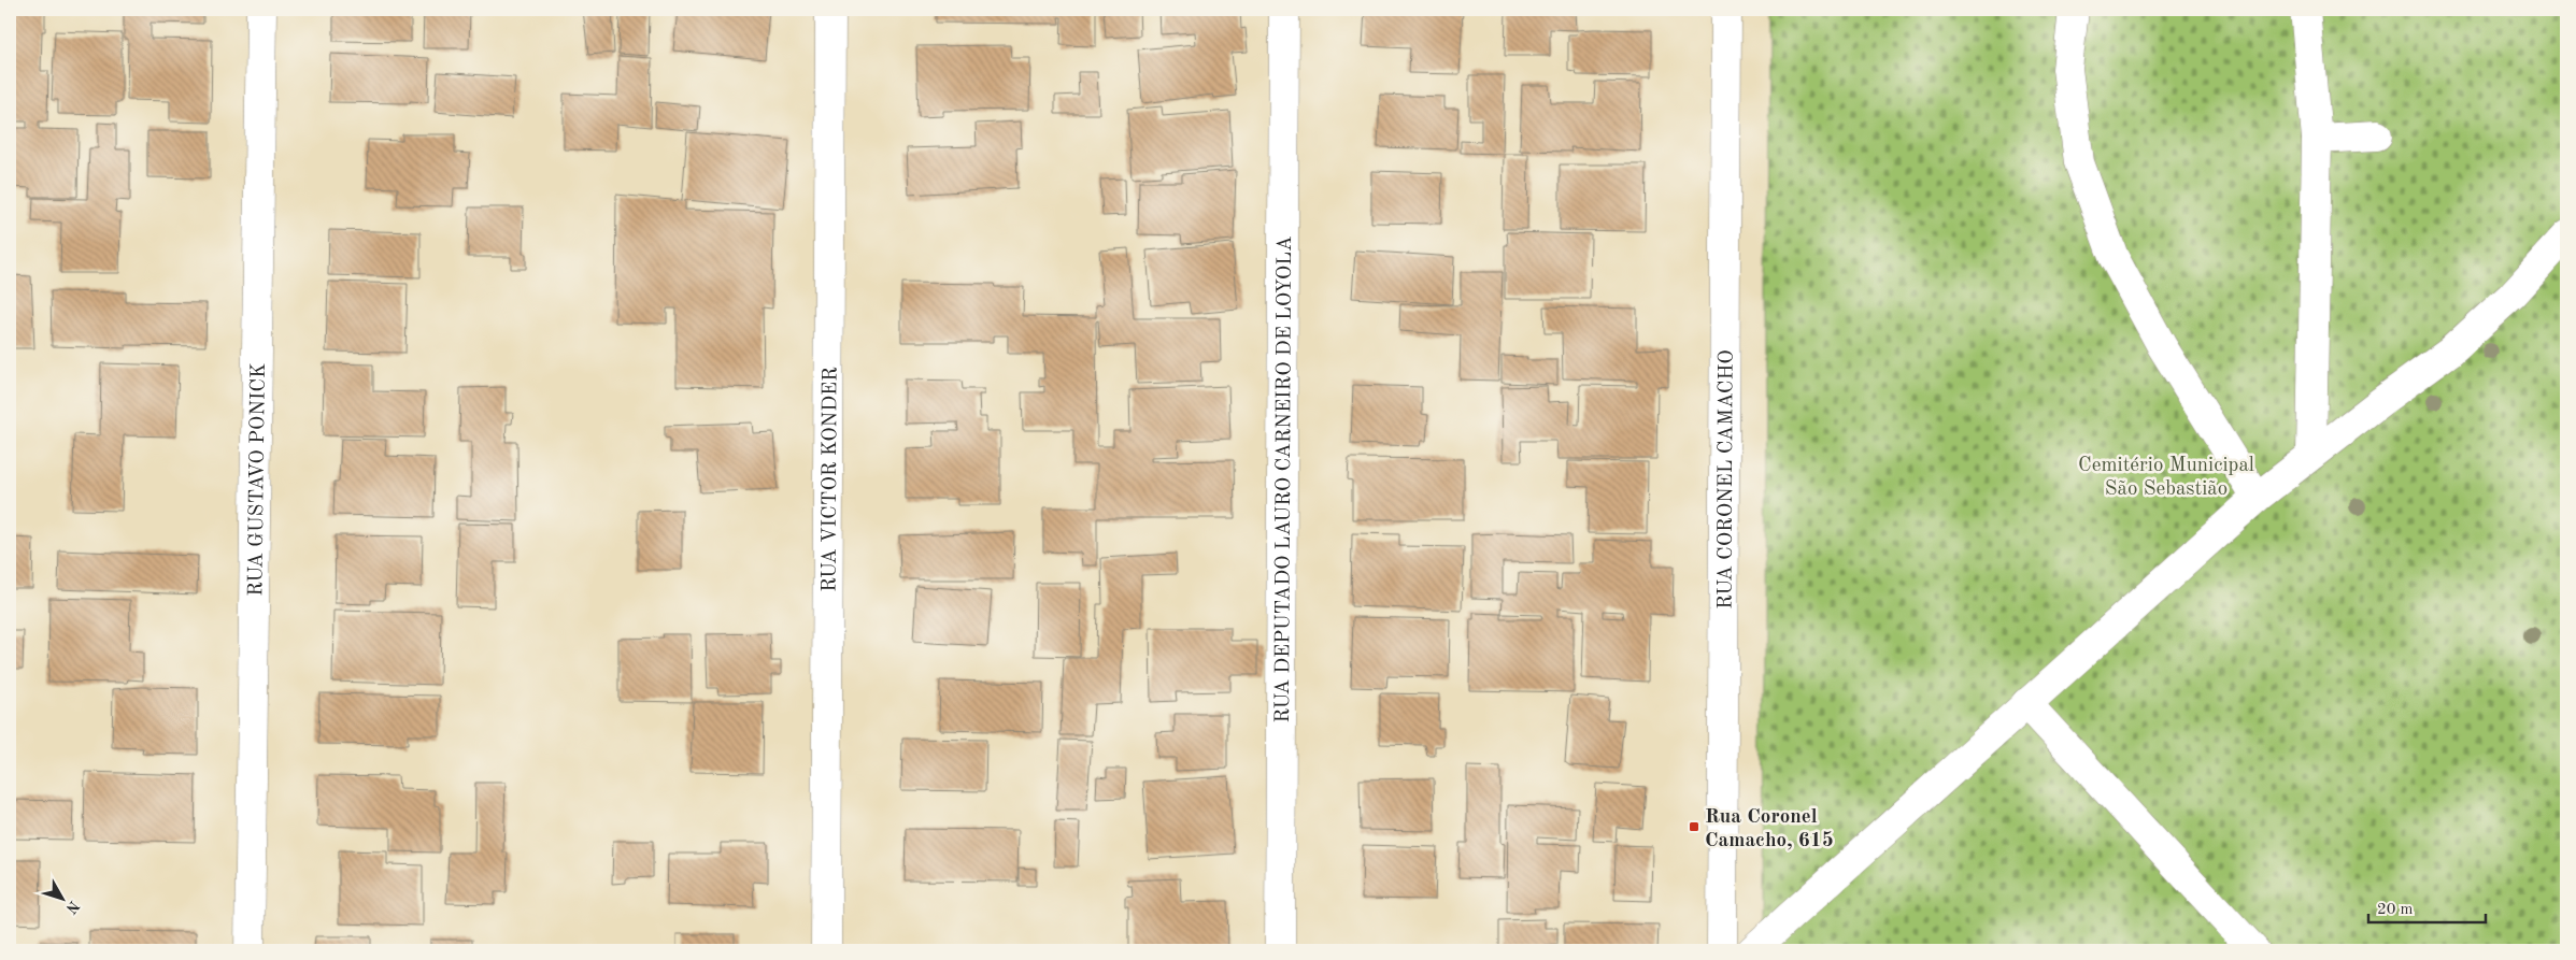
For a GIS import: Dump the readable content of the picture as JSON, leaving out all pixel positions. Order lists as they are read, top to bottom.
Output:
{
  "streets": {
    "street": [
      "RUA GUSTAVO PONICK",
      "RUA CORONEL CAMACHO",
      "RUA VICTOR KONDER",
      "RUA DEPUTADO LAURO CARNEIRO DE LOYOLA"
    ]
  },
  "parks": ["Cemitério Municipal São Sebastião"],
  "places": {
    "transit": ["Rua Coronel Camacho, 615"]
  },
  "scale_bar": "20 m",
  "north": "bottom right"
}
